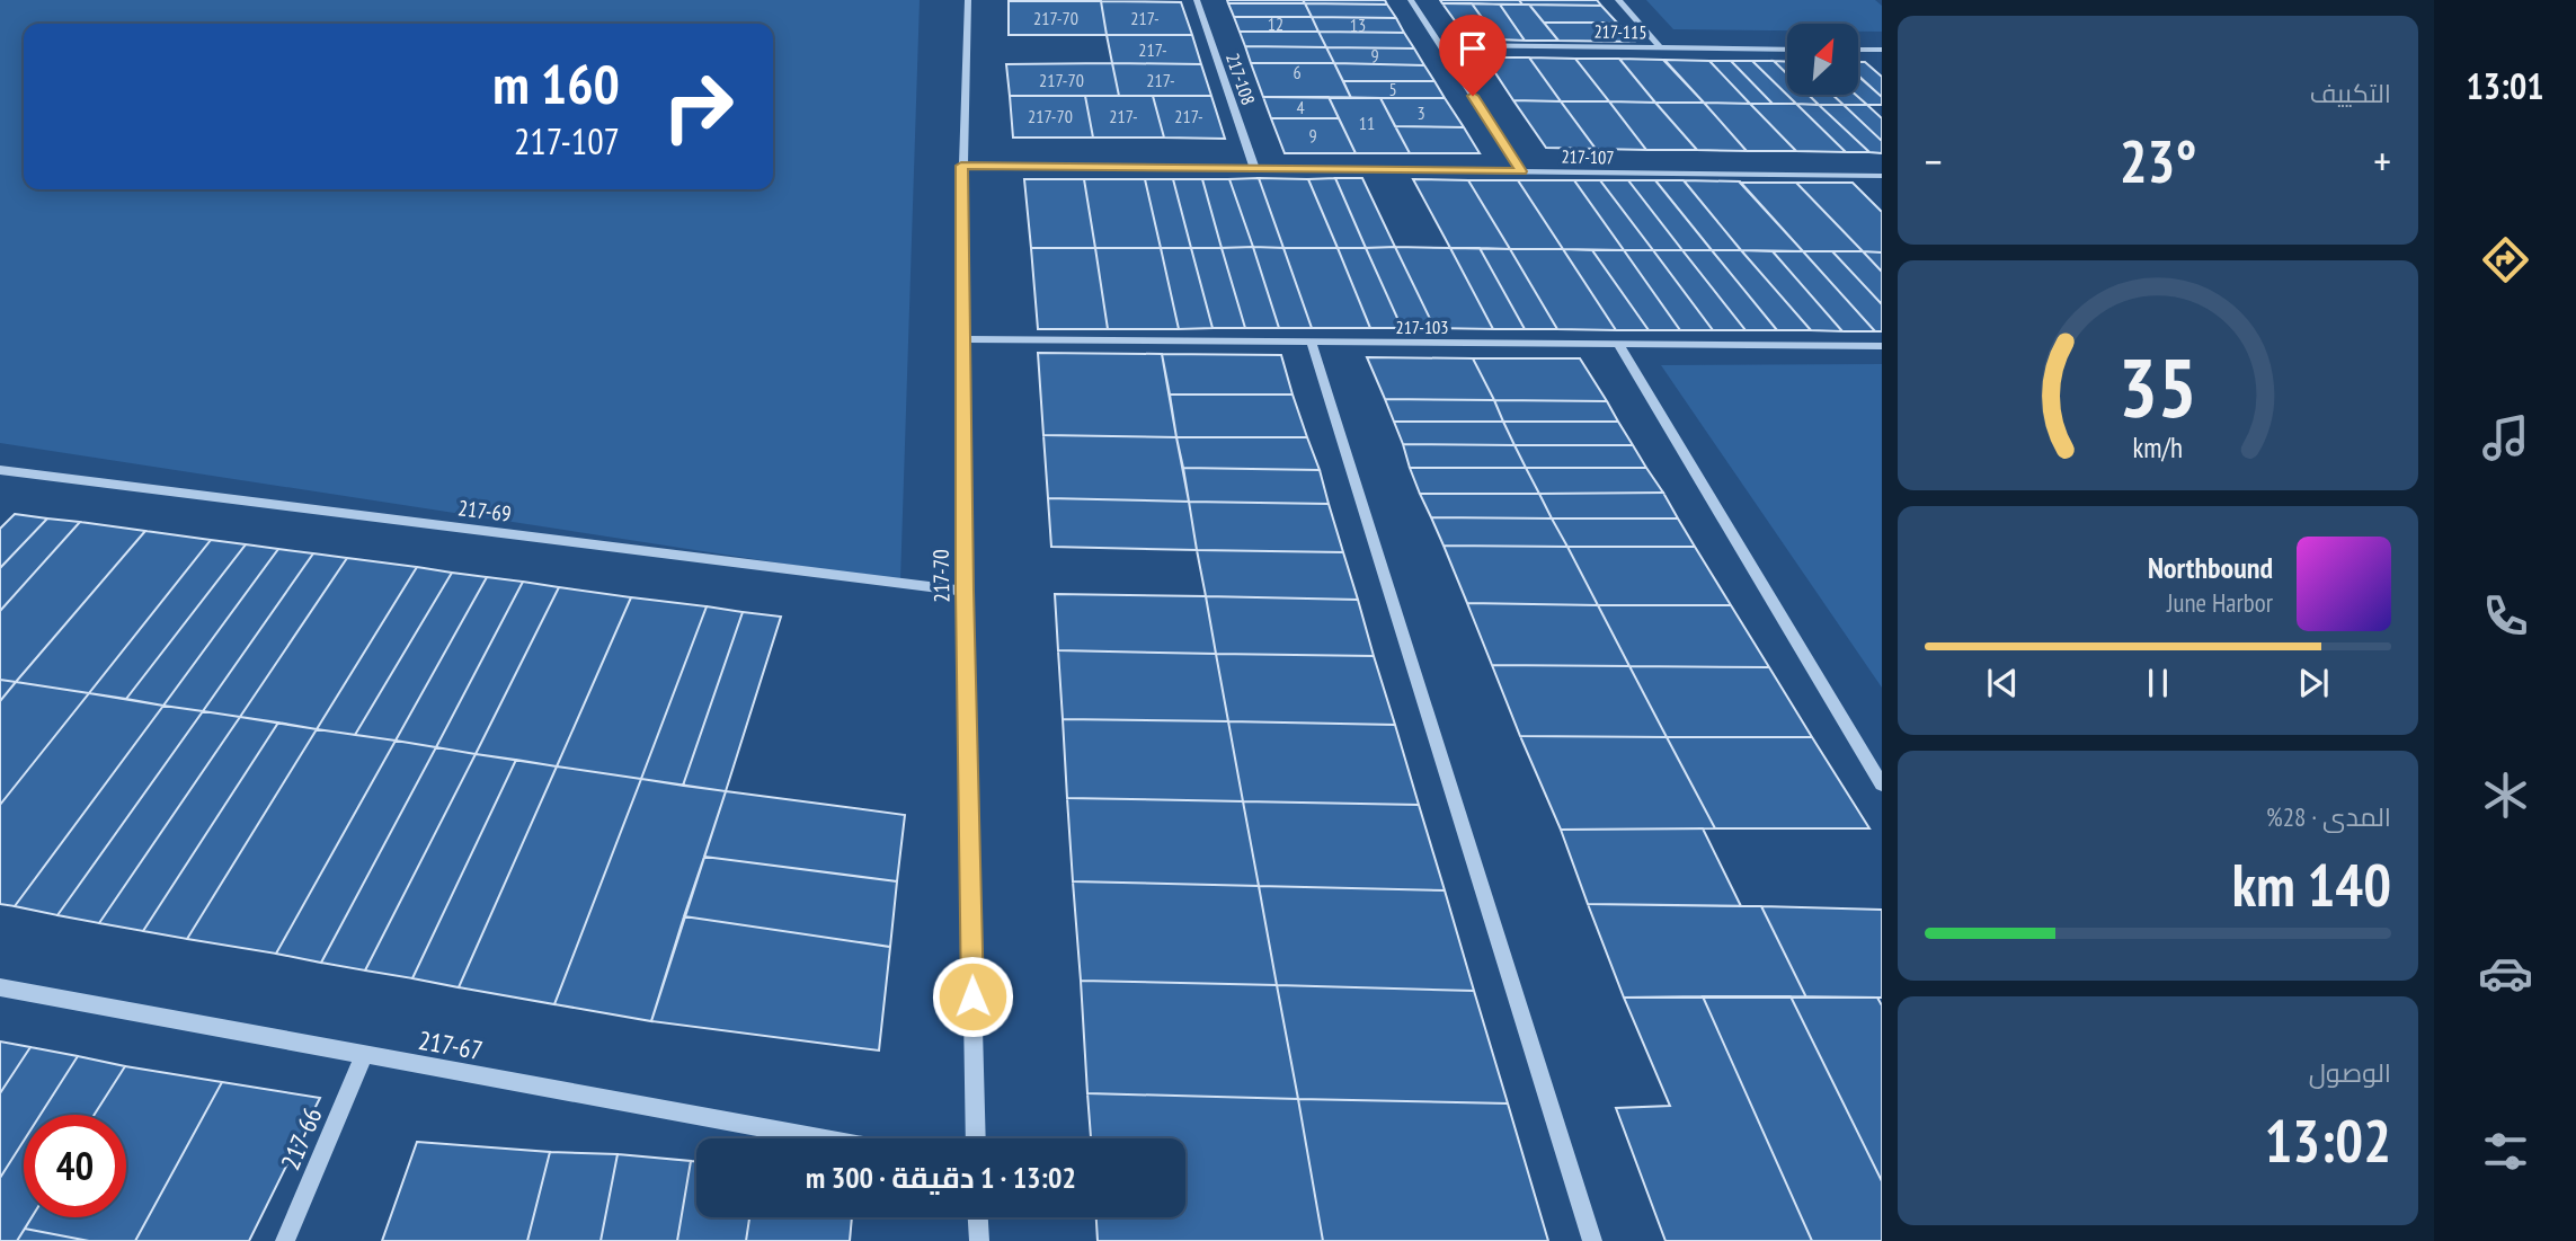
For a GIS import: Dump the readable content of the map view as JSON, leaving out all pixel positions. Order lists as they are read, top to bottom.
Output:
{
  "streets": {
    "street": [
      "217-115",
      "217-108",
      "217-107",
      "217-103",
      "217-69",
      "217-70",
      "217-67",
      "217-66"
    ]
  },
  "crossings": [
    ["217-108", "217-107"],
    ["217-107", "217-70"],
    ["217-103", "217-70"],
    ["217-69", "217-70"],
    ["217-67", "217-66"]
  ],
  "house_numbers": [
    "217-70",
    "217-",
    "12",
    "13",
    "217-",
    "9",
    "6",
    "217-70",
    "217-",
    "5",
    "4",
    "3",
    "217-70",
    "217-",
    "217-",
    "11",
    "9"
  ],
  "north": "top right",
  "page": {
    "tabs": "13:01",
    "tile": [
      "التكييف",
      ["المدى · 28%", "140 km"],
      ["الوصول", "13:02"]
    ],
    "turn": ["160 m", "217-107"],
    "heat": ["−", "23°", "+"],
    "song": ["Northbound", "June Harbor"],
    "limit": "40",
    "trip": "13:02 · 1 دقيقة · 300 m",
    "gauge": ["35", "km/h"]
  }
}
